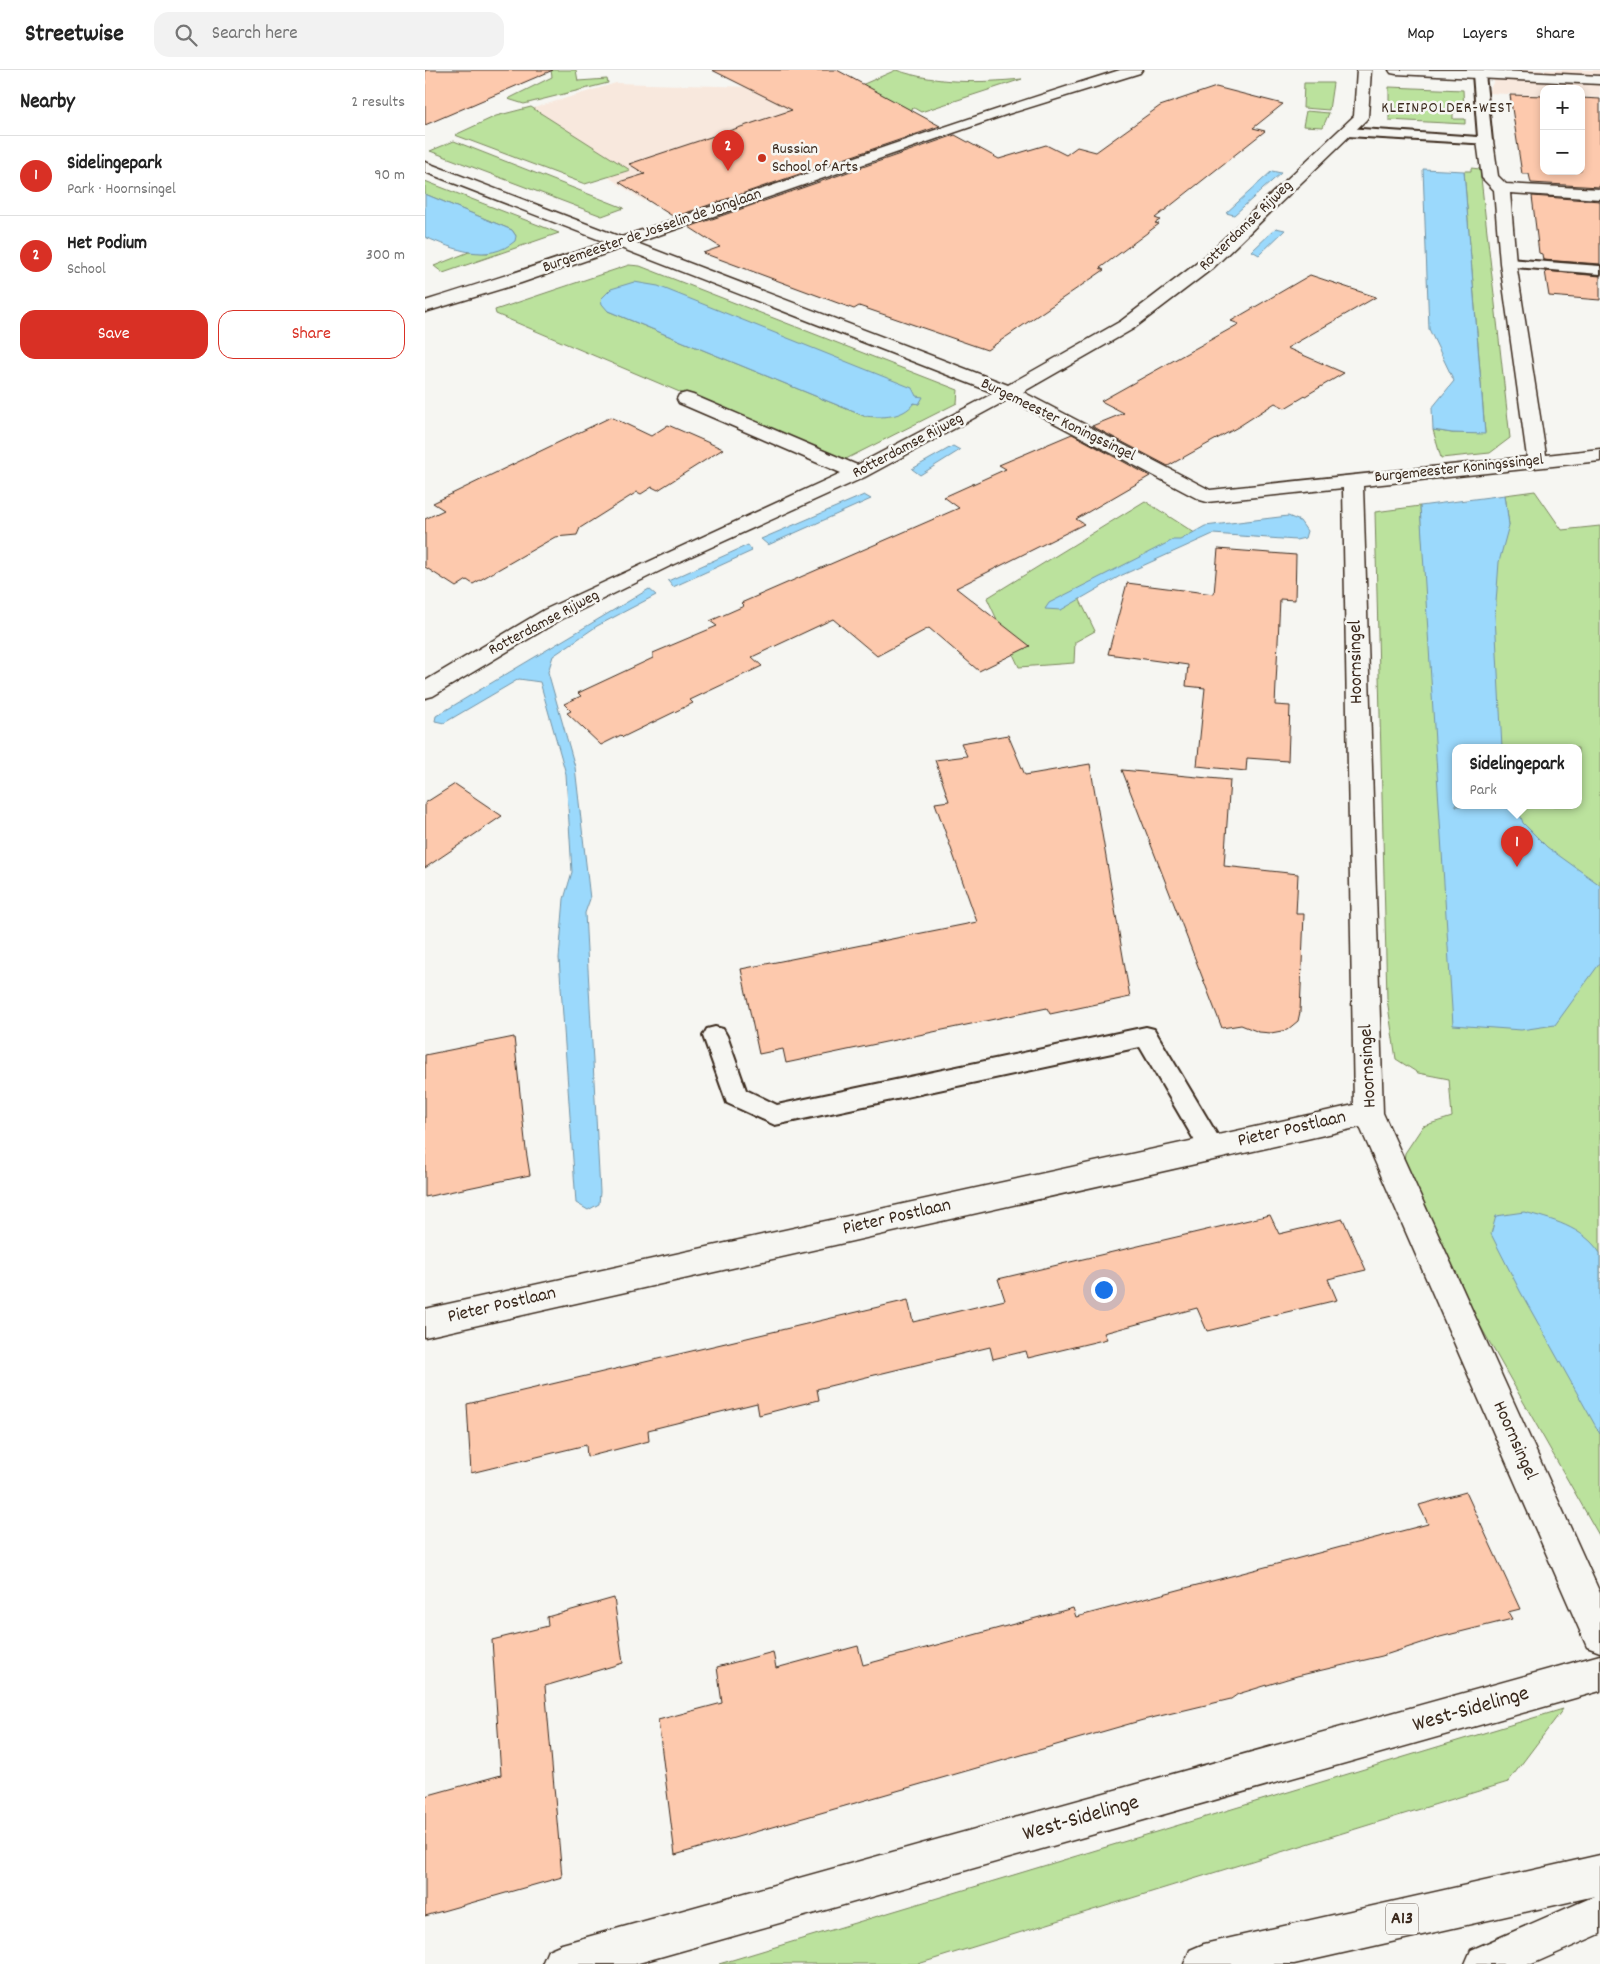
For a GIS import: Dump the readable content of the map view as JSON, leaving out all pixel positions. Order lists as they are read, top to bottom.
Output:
{
  "streets": {
    "main road": [
      "Rotterdamse Rijweg",
      "Burgemeester de Josselin de Jonglaan",
      "Burgemeester Koningssingel",
      "Hoornsingel",
      "Pieter Postlaan",
      "West-Sidelinge",
      "A13"
    ]
  },
  "crossings": [
    ["Rotterdamse Rijweg", "Burgemeester Koningssingel"],
    ["Burgemeester de Josselin de Jonglaan", "Burgemeester Koningssingel"],
    ["Burgemeester Koningssingel", "Hoornsingel"],
    ["Hoornsingel", "Pieter Postlaan"]
  ],
  "districts": ["KLEINPOLDER-WEST"],
  "places": ["Russian School of Arts"],
  "page": {
    "header": "Streetwise",
    "search": "Search here",
    "nav": ["Map", "Layers", "Share"],
    "heading": ["Nearby", "2 results"],
    "map_buttons": ["+", "−"],
    "pins": ["2", "1"],
    "list": [
      {
        "mark": "1",
        "name": "Sidelingepark",
        "note": "Park · Hoornsingel",
        "value": "90 m"
      },
      {
        "mark": "2",
        "name": "Het Podium",
        "note": "School",
        "value": "300 m"
      }
    ],
    "buttons": ["Save", "Share"],
    "popup": ["Sidelingepark", "Park"]
  }
}
